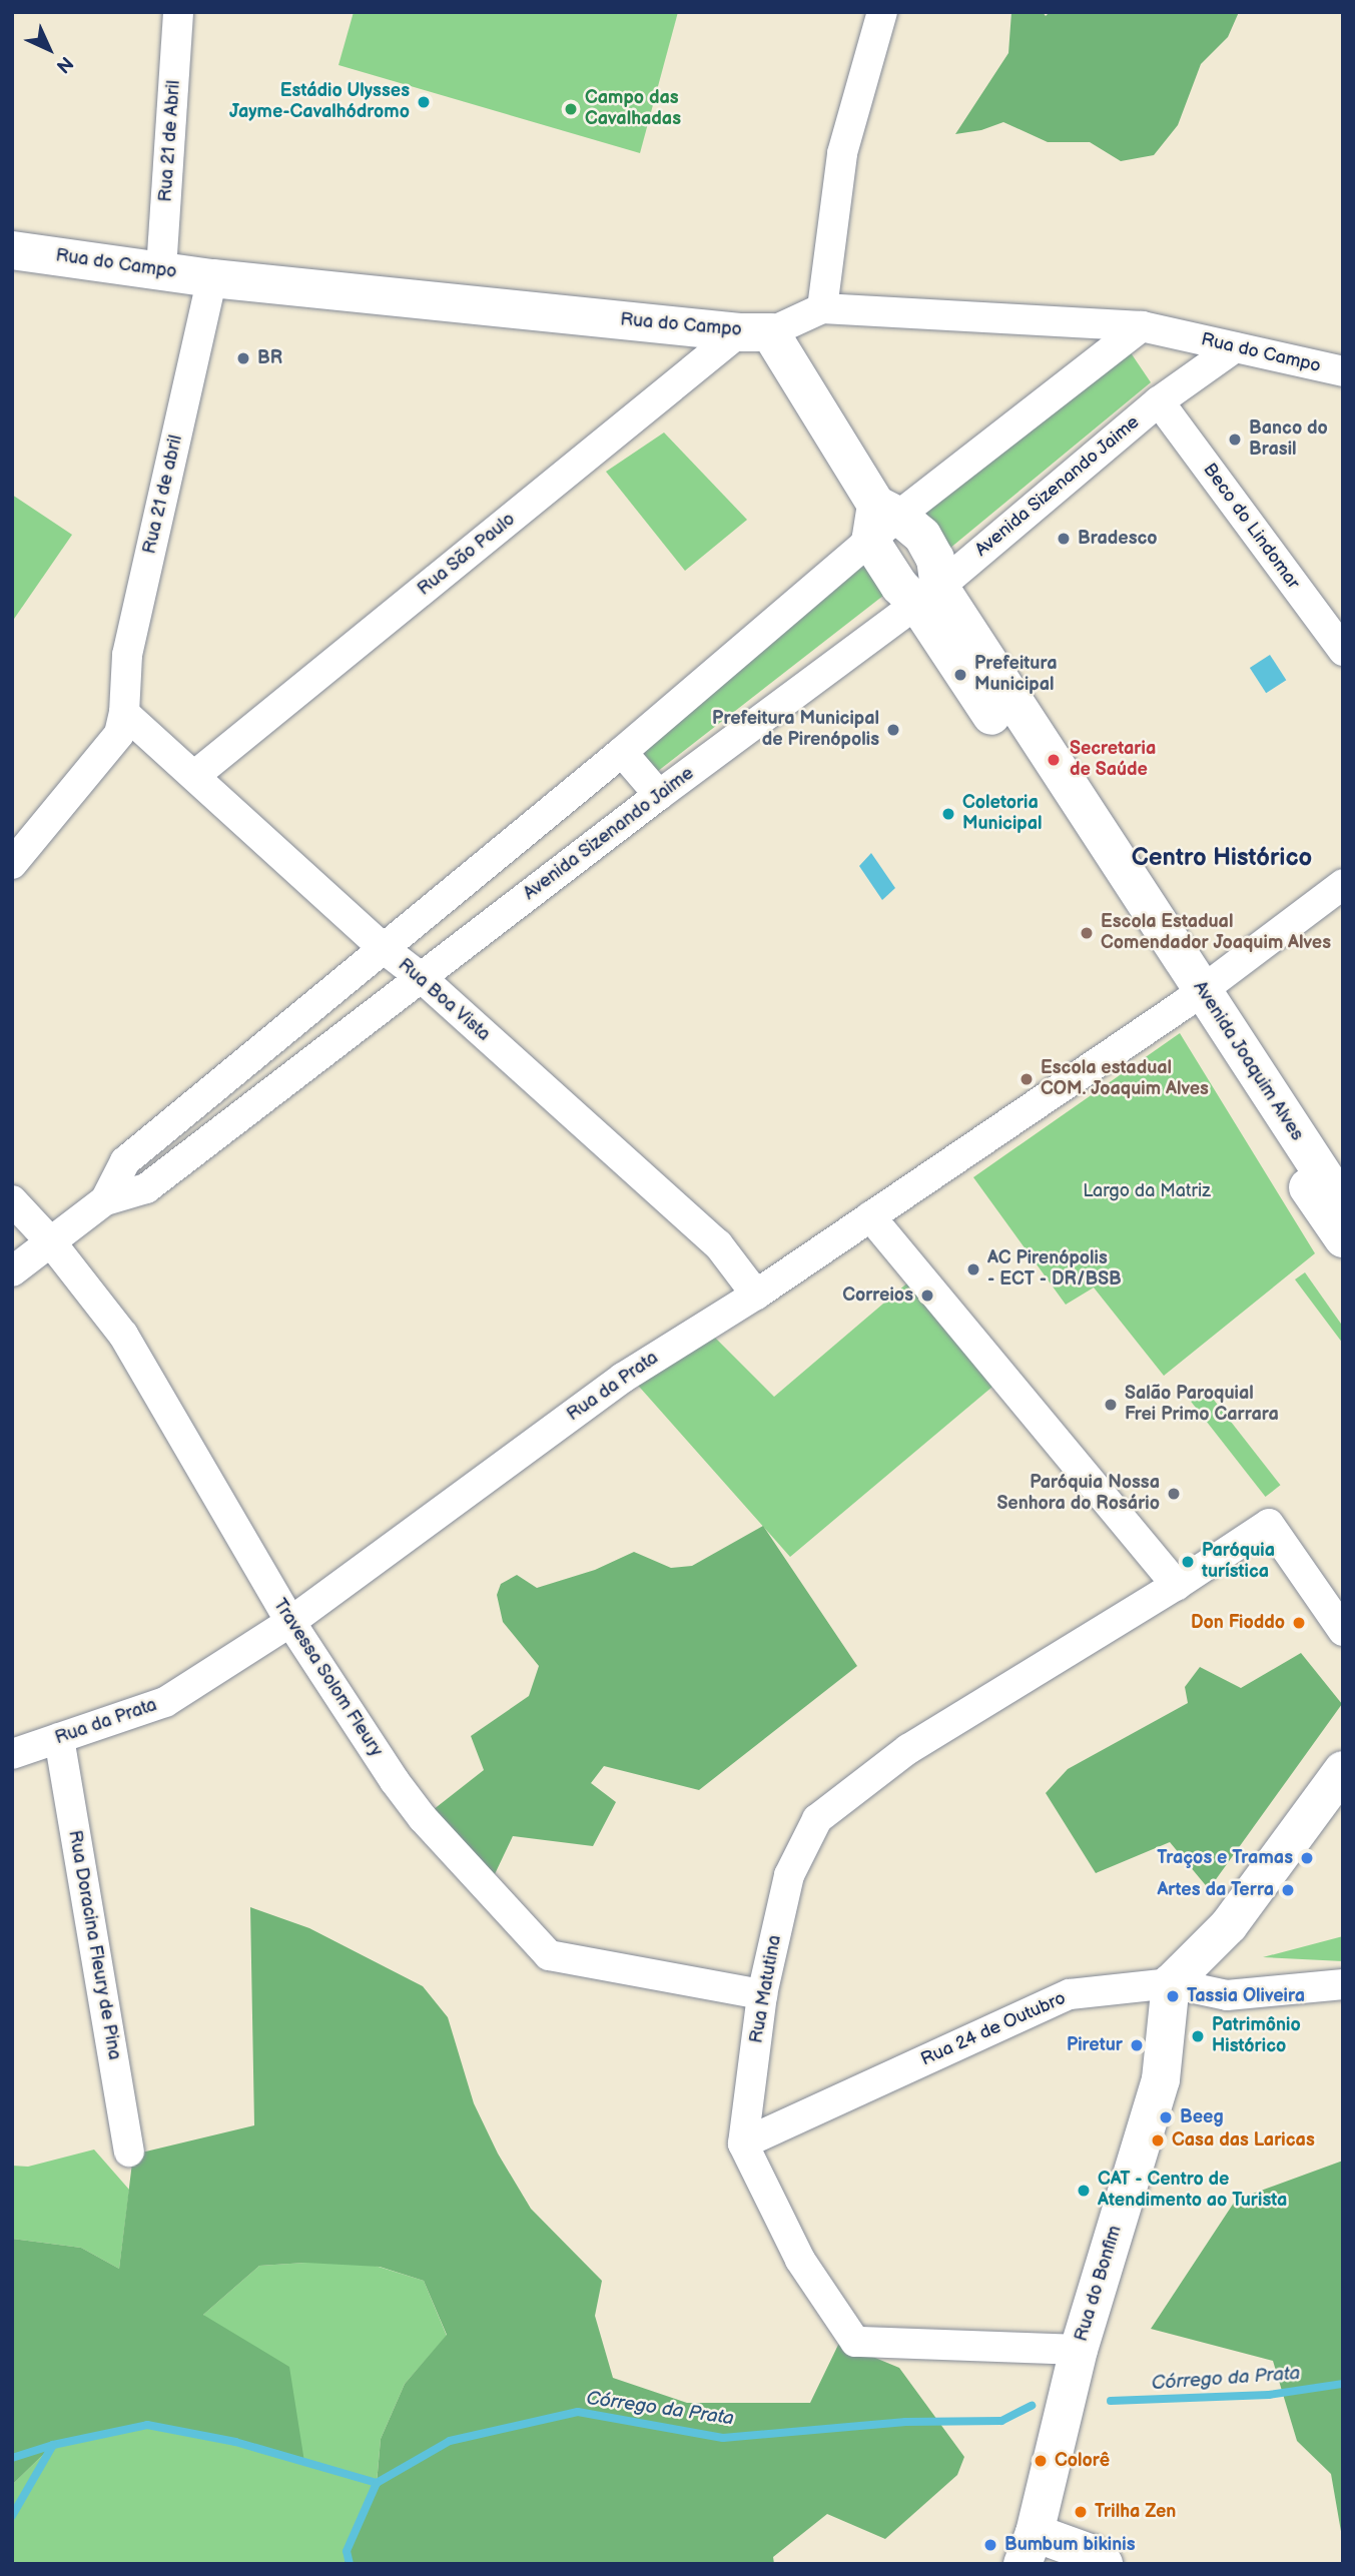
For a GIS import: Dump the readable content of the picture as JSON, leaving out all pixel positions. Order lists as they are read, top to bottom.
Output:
{
  "streets": {
    "street": [
      "Rua 21 de Abril",
      "Rua do Campo",
      "Avenida Sizenando Jaime",
      "Rua 21 de abril",
      "Beco do Lindomar",
      "Rua São Paulo",
      "Rua Boa Vista",
      "Avenida Joaquim Alves",
      "Rua da Prata",
      "Travessa Solom Fleury",
      "Rua Doracina Fleury de Pina",
      "Rua Matutina",
      "Rua 24 de Outubro",
      "Rua do Bonfim"
    ]
  },
  "crossings": [
    ["Rua 21 de Abril", "Rua do Campo"],
    ["Rua do Campo", "Avenida Sizenando Jaime"],
    ["Rua do Campo", "Rua 21 de abril"],
    ["Rua do Campo", "Rua São Paulo"],
    ["Rua do Campo", "Avenida Joaquim Alves"],
    ["Avenida Sizenando Jaime", "Beco do Lindomar"],
    ["Avenida Sizenando Jaime", "Rua Boa Vista"],
    ["Avenida Sizenando Jaime", "Avenida Joaquim Alves"],
    ["Avenida Sizenando Jaime", "Travessa Solom Fleury"],
    ["Rua 21 de abril", "Rua Boa Vista"],
    ["Rua São Paulo", "Rua Boa Vista"],
    ["Rua São Paulo", "Avenida Joaquim Alves"],
    ["Rua Boa Vista", "Rua da Prata"],
    ["Avenida Joaquim Alves", "Rua da Prata"],
    ["Rua da Prata", "Travessa Solom Fleury"],
    ["Rua da Prata", "Rua Doracina Fleury de Pina"],
    ["Travessa Solom Fleury", "Rua Matutina"],
    ["Rua Matutina", "Rua 24 de Outubro"],
    ["Rua 24 de Outubro", "Rua do Bonfim"]
  ],
  "districts": ["Centro Histórico"],
  "water": ["Córrego da Prata"],
  "parks": ["Largo da Matriz"],
  "places": [
    "Estádio Ulysses Jayme-Cavalhódromo",
    "Campo das Cavalhadas",
    "BR",
    "Banco do Brasil",
    "Bradesco",
    "Prefeitura Municipal",
    "Prefeitura Municipal de Pirenópolis",
    "Secretaria de Saúde",
    "Coletoria Municipal",
    "Escola Estadual Comendador Joaquim Alves",
    "Escola estadual COM. Joaquim Alves",
    "AC Pirenópolis - ECT - DR/BSB",
    "Correios",
    "Salão Paroquial Frei Primo Carrara",
    "Paróquia Nossa Senhora do Rosário",
    "Paróquia turística",
    "Don Fioddo",
    "Traços e Tramas",
    "Artes da Terra",
    "Tassia Oliveira",
    "Patrimônio Histórico",
    "Piretur",
    "Beeg",
    "Casa das Laricas",
    "CAT - Centro de Atendimento ao Turista",
    "Colorê",
    "Trilha Zen",
    "Bumbum bikinis"
  ],
  "north": "bottom right"
}
